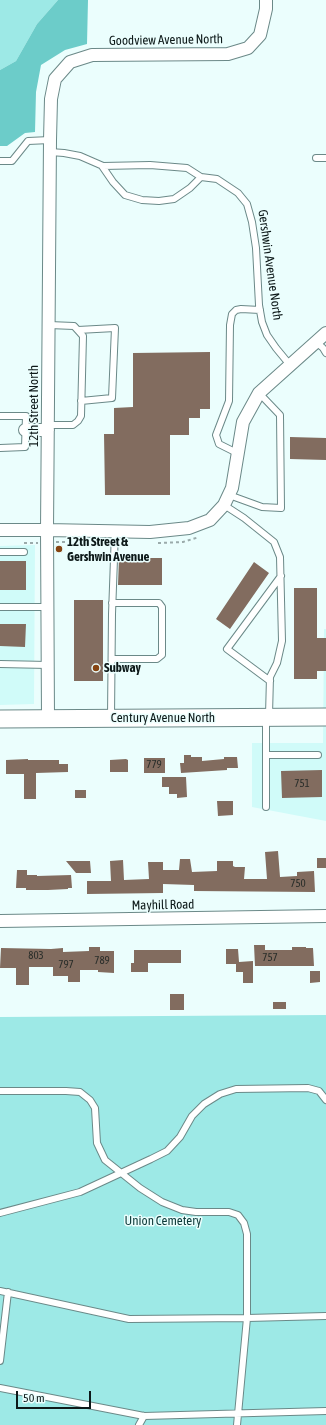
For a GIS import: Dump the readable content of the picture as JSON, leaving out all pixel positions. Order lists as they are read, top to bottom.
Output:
{
  "streets": {
    "main road": ["Century Avenue North"],
    "street": ["Goodview Avenue North", "12th Street North", "Mayhill Road"],
    "lane": ["Gershwin Avenue North"]
  },
  "crossings": [
    ["Goodview Avenue North", "12th Street North"],
    ["Gershwin Avenue North", "12th Street North"],
    ["12th Street North", "Century Avenue North"]
  ],
  "parks": ["Union Cemetery"],
  "places": ["12th Street & Gershwin Avenue", "Subway"],
  "house_numbers": [
    "779",
    "751",
    "750",
    "803",
    "757",
    "789",
    "797"
  ],
  "scale_bar": "50 m"
}
